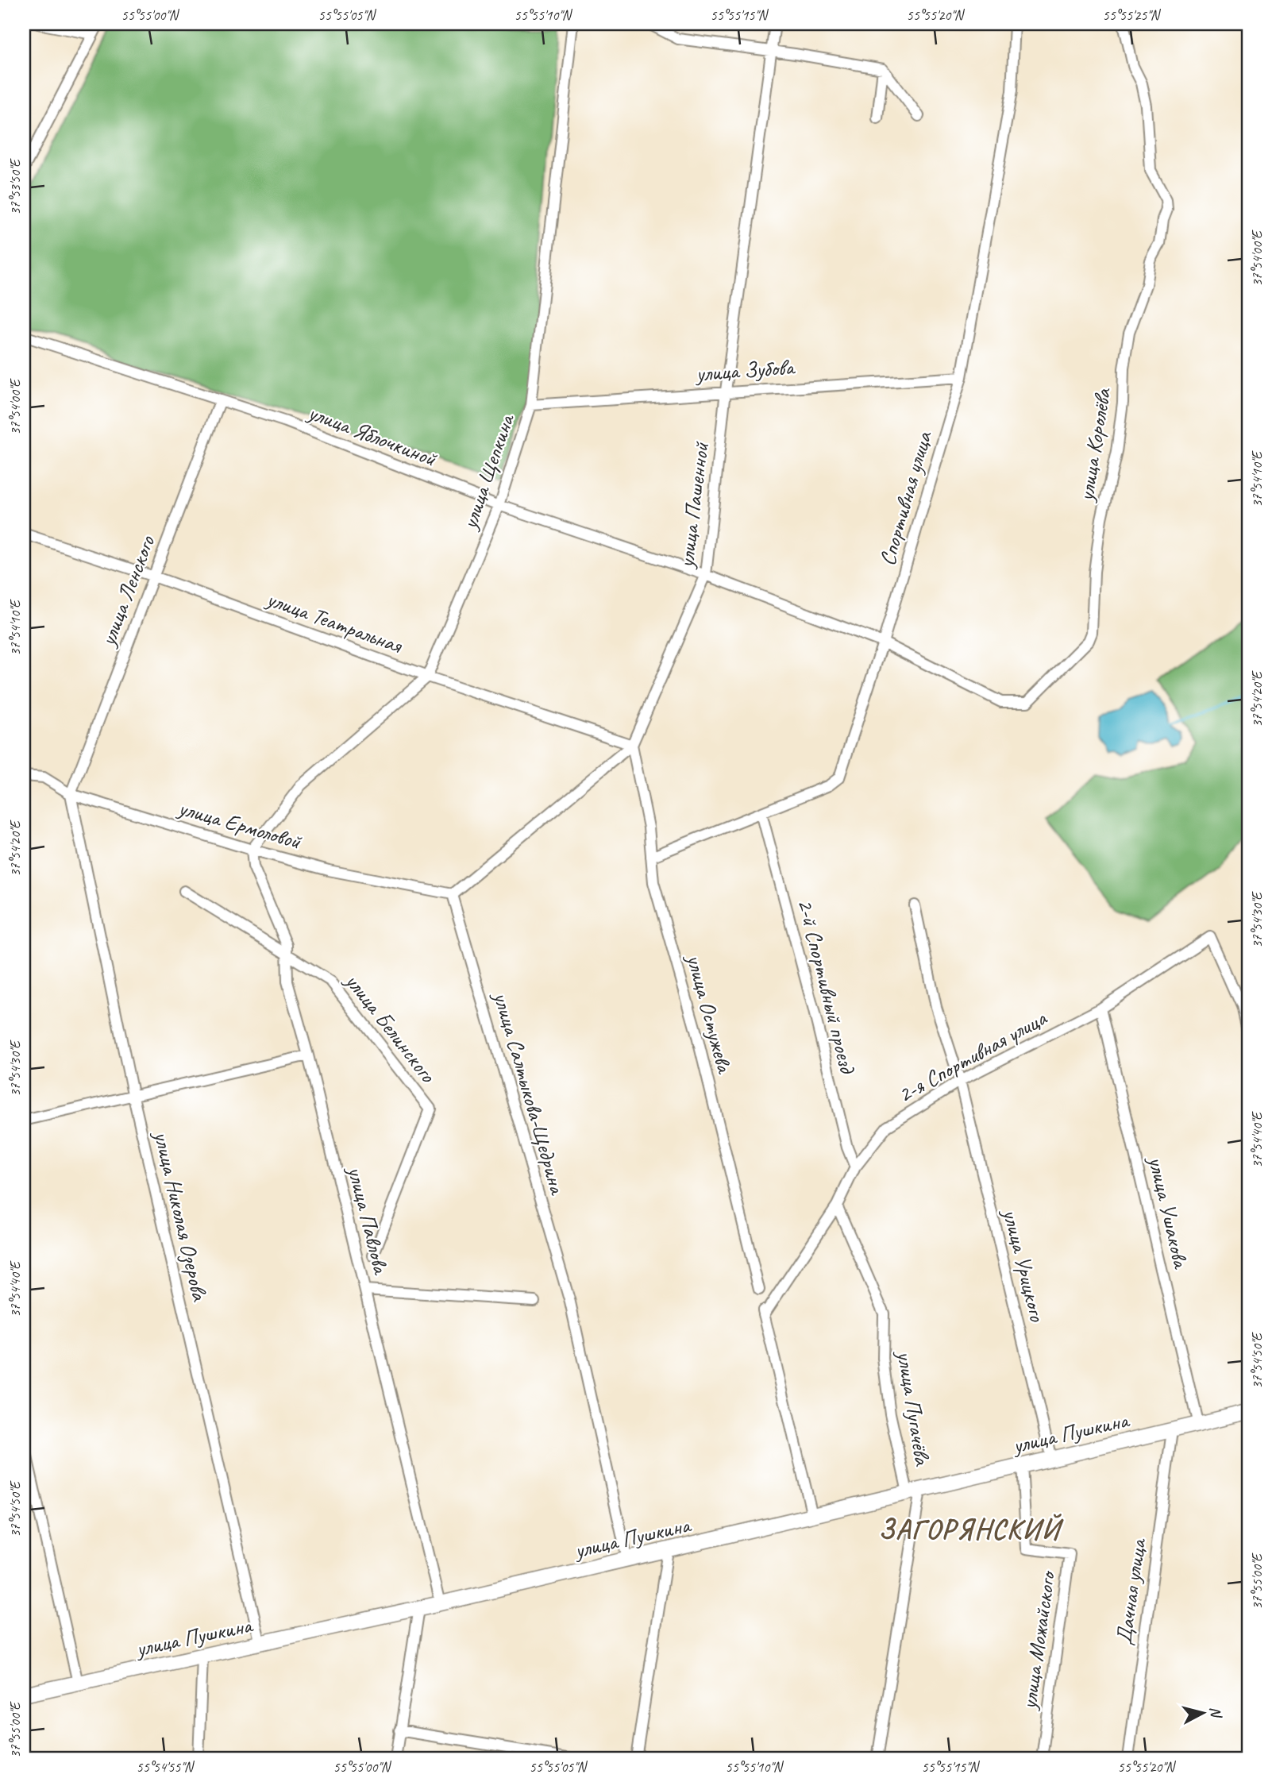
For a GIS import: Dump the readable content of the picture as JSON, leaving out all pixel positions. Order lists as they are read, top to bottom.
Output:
{
  "streets": {
    "main road": ["улица Пушкина"],
    "street": [
      "улица Зубова",
      "улица Яблочкиной",
      "улица Королёва",
      "улица Щепкина",
      "Спортивная улица",
      "улица Пашенной",
      "улица Ленского",
      "улица Театральная",
      "улица Ермоловой",
      "2-й Спортивный проезд",
      "улица Остужева",
      "улица Белинского",
      "2-я Спортивная улица",
      "улица Салтыкова-Щедрина",
      "улица Ушакова",
      "улица Николая Озерова",
      "улица Павлова",
      "улица Урицкого",
      "улица Пугачёва",
      "Дачная улица",
      "улица Можайского"
    ]
  },
  "crossings": [
    ["улица Зубова", "улица Щепкина"],
    ["улица Зубова", "Спортивная улица"],
    ["улица Зубова", "улица Пашенной"],
    ["улица Яблочкиной", "улица Королёва"],
    ["улица Яблочкиной", "улица Щепкина"],
    ["улица Яблочкиной", "улица Пашенной"],
    ["улица Яблочкиной", "улица Ленского"],
    ["улица Королёва", "Спортивная улица"],
    ["улица Королёва", "улица Пашенной"],
    ["улица Щепкина", "улица Театральная"],
    ["улица Щепкина", "улица Ермоловой"],
    ["улица Щепкина", "улица Павлова"],
    ["Спортивная улица", "2-й Спортивный проезд"],
    ["Спортивная улица", "улица Остужева"],
    ["улица Пашенной", "улица Театральная"],
    ["улица Пашенной", "улица Ермоловой"],
    ["улица Пашенной", "улица Остужева"],
    ["улица Пашенной", "улица Салтыкова-Щедрина"],
    ["улица Ленского", "улица Театральная"],
    ["улица Ленского", "улица Ермоловой"],
    ["улица Ленского", "улица Николая Озерова"],
    ["улица Театральная", "улица Остужева"],
    ["улица Ермоловой", "улица Салтыкова-Щедрина"],
    ["улица Ермоловой", "улица Николая Озерова"],
    ["улица Ермоловой", "улица Павлова"],
    ["2-й Спортивный проезд", "2-я Спортивная улица"],
    ["улица Белинского", "улица Павлова"],
    ["2-я Спортивная улица", "улица Ушакова"],
    ["2-я Спортивная улица", "улица Урицкого"],
    ["2-я Спортивная улица", "улица Пугачёва"],
    ["2-я Спортивная улица", "улица Пушкина"],
    ["улица Салтыкова-Щедрина", "улица Пушкина"],
    ["улица Ушакова", "улица Пушкина"],
    ["улица Николая Озерова", "улица Пушкина"],
    ["улица Павлова", "улица Пушкина"],
    ["улица Урицкого", "улица Пушкина"],
    ["улица Пугачёва", "улица Пушкина"],
    ["улица Пушкина", "Дачная улица"],
    ["улица Пушкина", "улица Можайского"]
  ],
  "districts": ["ЗАГОРЯНСКИЙ"],
  "north": "right",
  "coordinates": [
    "55°55'00\"N",
    "55°55'05\"N",
    "55°55'10\"N",
    "55°55'15\"N",
    "55°55'20\"N",
    "55°55'25\"N",
    "37°53'50\"E",
    "37°54'00\"E",
    "37°54'10\"E",
    "37°54'20\"E",
    "37°54'30\"E",
    "37°54'40\"E",
    "37°54'50\"E",
    "37°55'00\"E",
    "55°54'55\"N"
  ]
}
